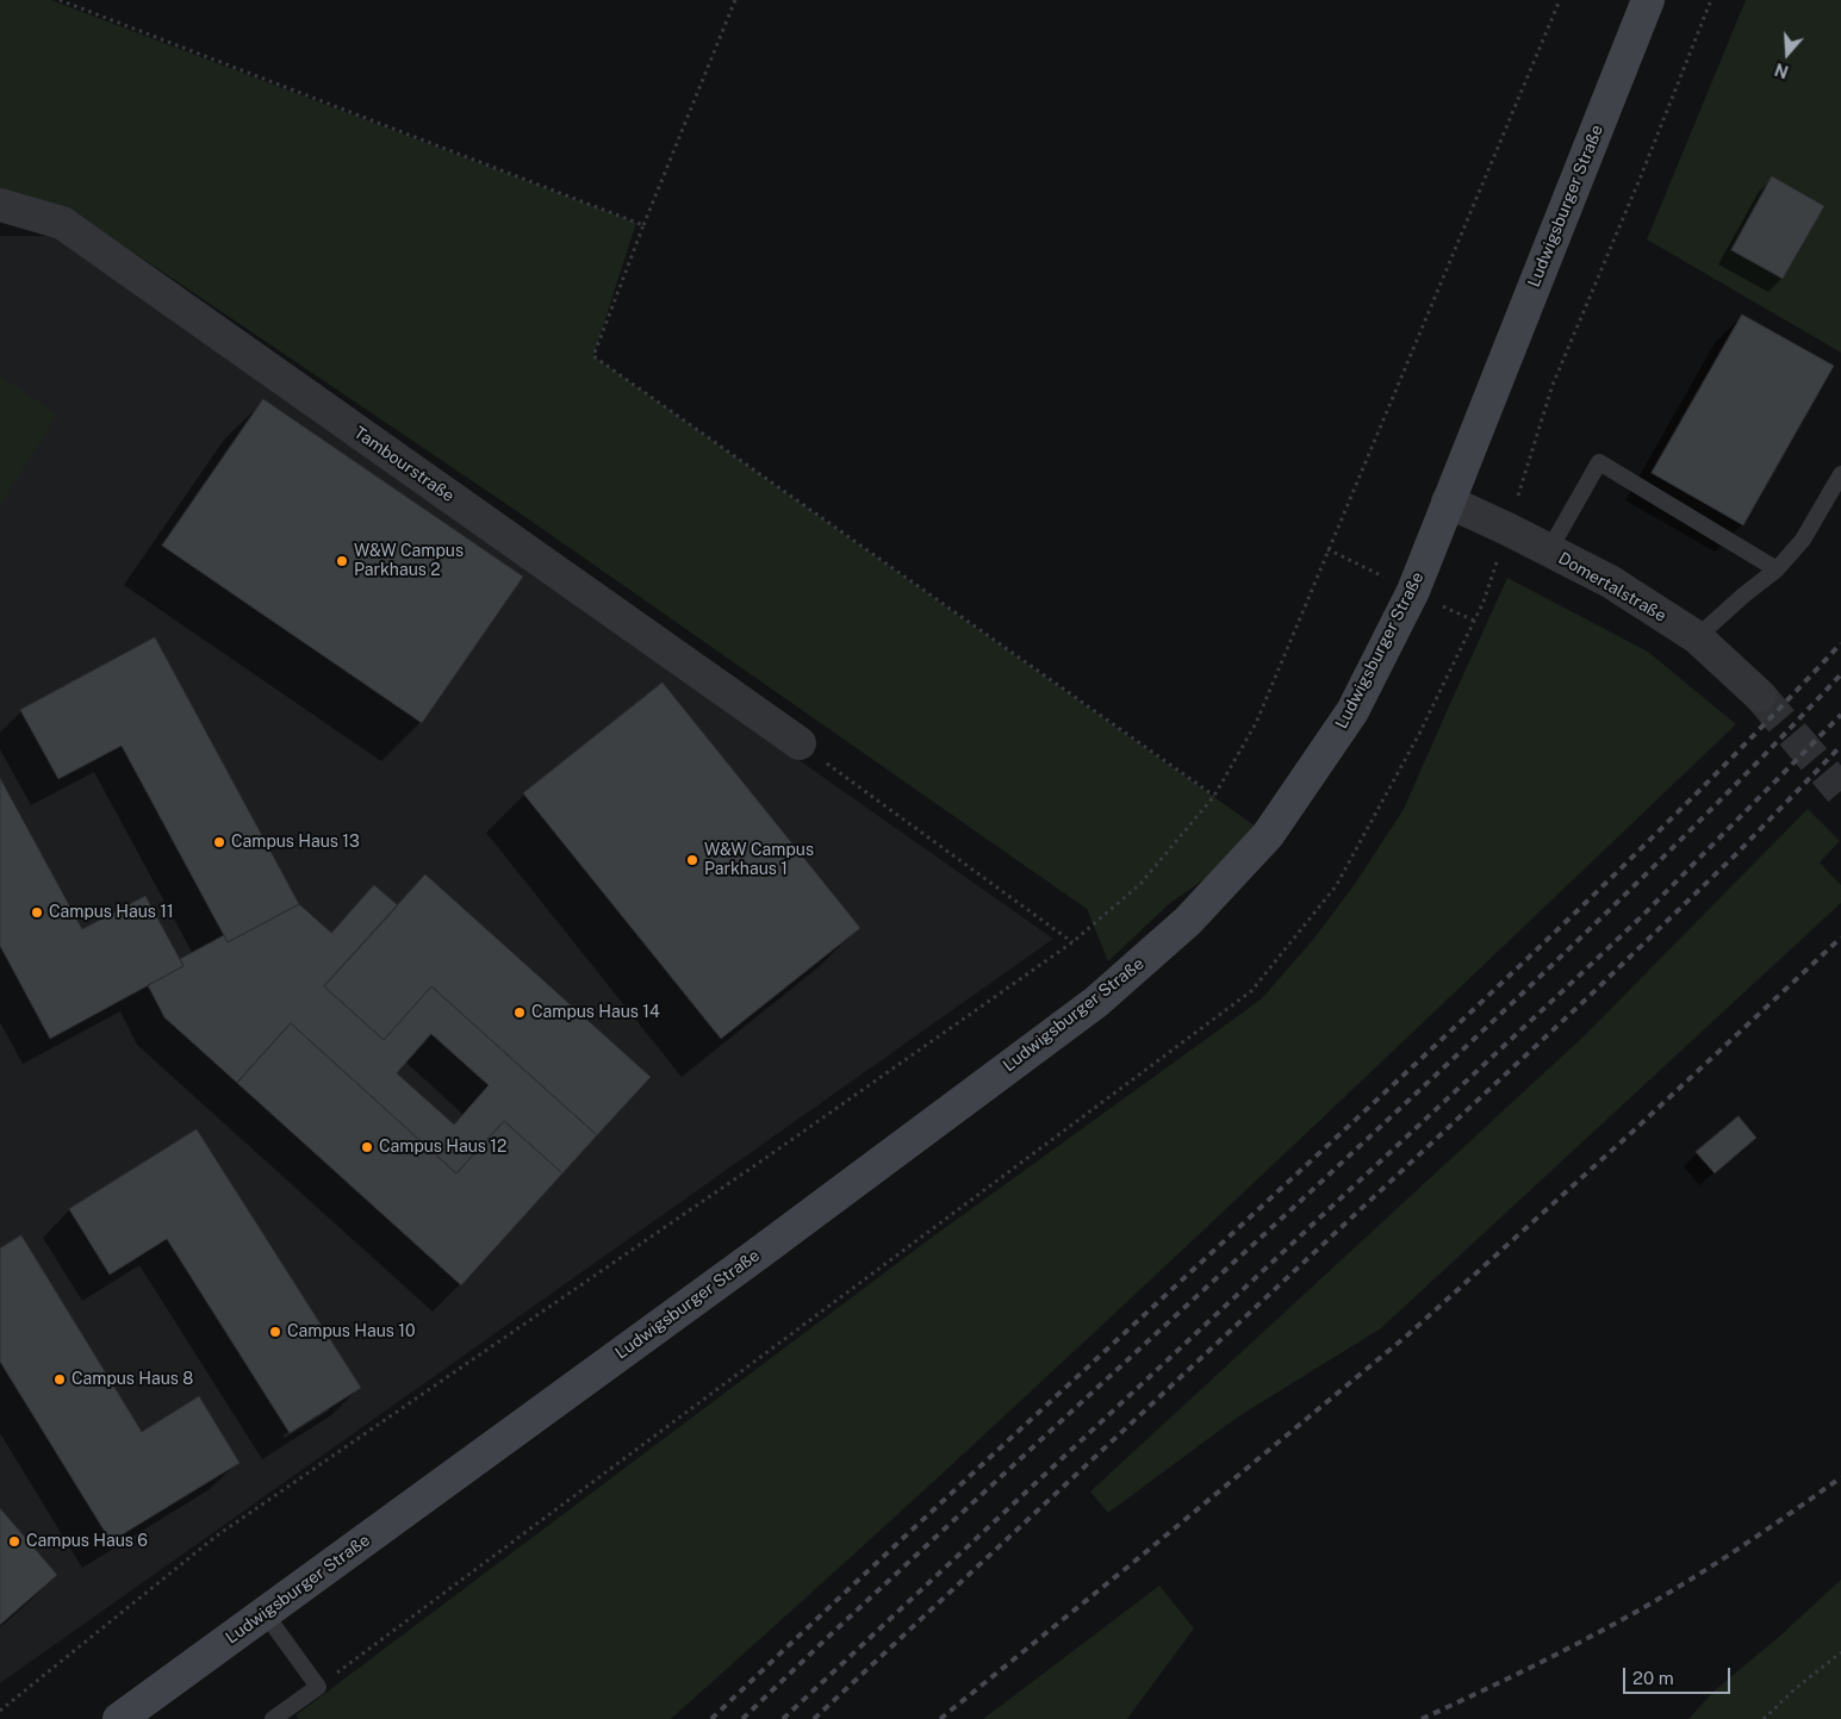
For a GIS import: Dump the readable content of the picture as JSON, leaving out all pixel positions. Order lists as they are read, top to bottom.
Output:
{
  "streets": {
    "main road": ["Ludwigsburger Straße"],
    "street": ["Tambourstraße", "Domertalstraße"]
  },
  "crossings": [
    ["Ludwigsburger Straße", "Domertalstraße"]
  ],
  "places": [
    "W&W Campus Parkhaus 2",
    "Campus Haus 13",
    "W&W Campus Parkhaus 1",
    "Campus Haus 11",
    "Campus Haus 14",
    "Campus Haus 12",
    "Campus Haus 10",
    "Campus Haus 8",
    "Campus Haus 6"
  ],
  "scale_bar": "20 m",
  "north": "bottom"
}
